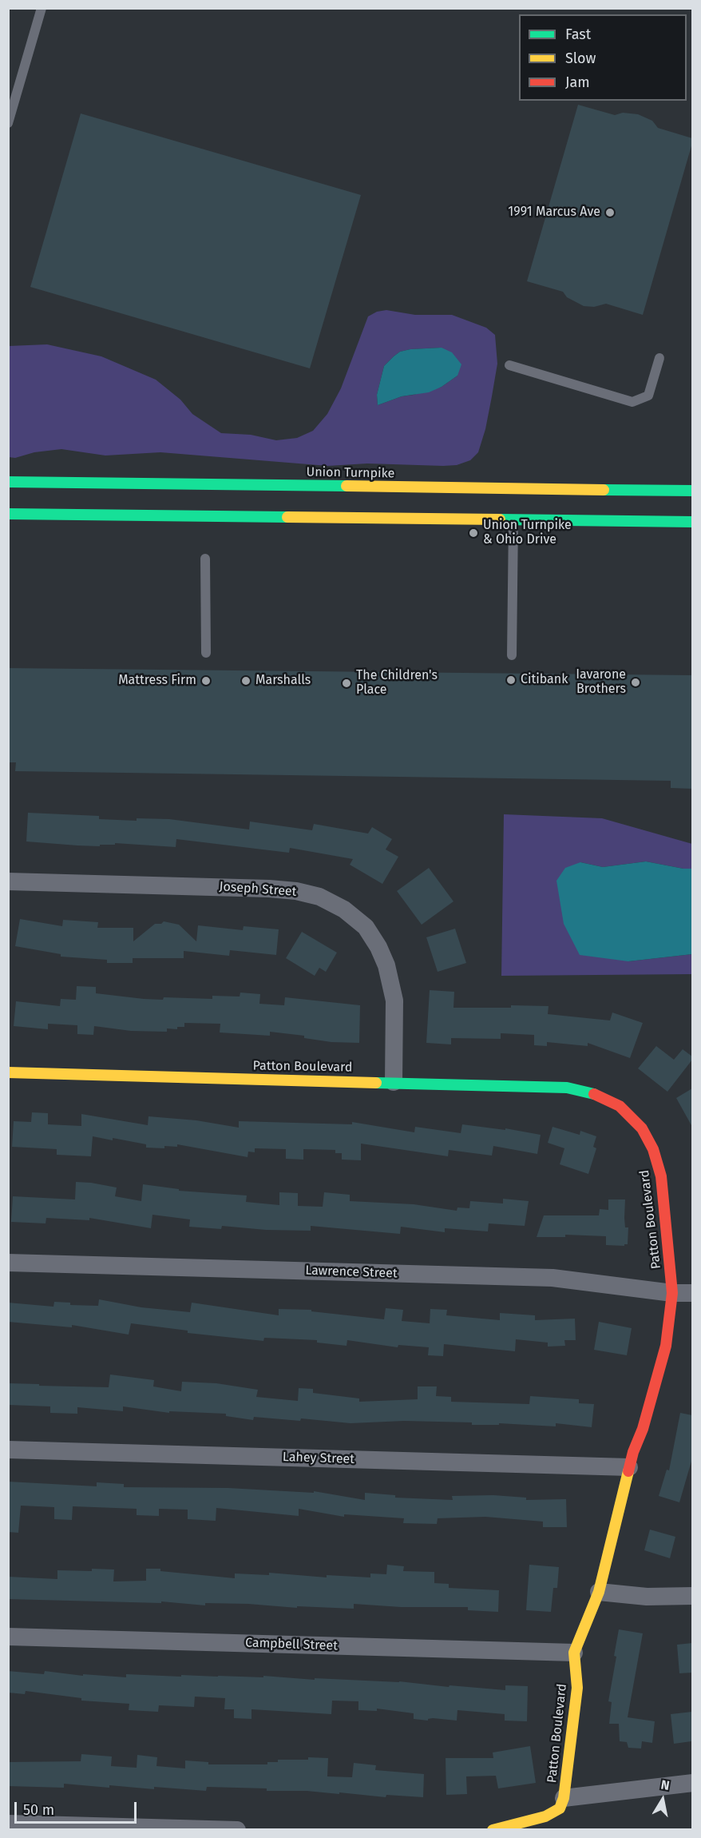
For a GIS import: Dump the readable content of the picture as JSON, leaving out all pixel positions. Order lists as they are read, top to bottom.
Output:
{
  "streets": {
    "street": [
      "Union Turnpike",
      "Joseph Street",
      "Patton Boulevard",
      "Lawrence Street",
      "Lahey Street",
      "Campbell Street"
    ]
  },
  "crossings": [
    ["Joseph Street", "Patton Boulevard"],
    ["Patton Boulevard", "Lawrence Street"],
    ["Patton Boulevard", "Lahey Street"],
    ["Patton Boulevard", "Campbell Street"]
  ],
  "places": [
    "1991 Marcus Ave",
    "Union Turnpike & Ohio Drive",
    "Citibank",
    "Mattress Firm",
    "Marshalls",
    "Iavarone Brothers",
    "The Children's Place"
  ],
  "legend": ["Fast", "Slow", "Jam"],
  "scale_bar": "50 m",
  "north": "top"
}
